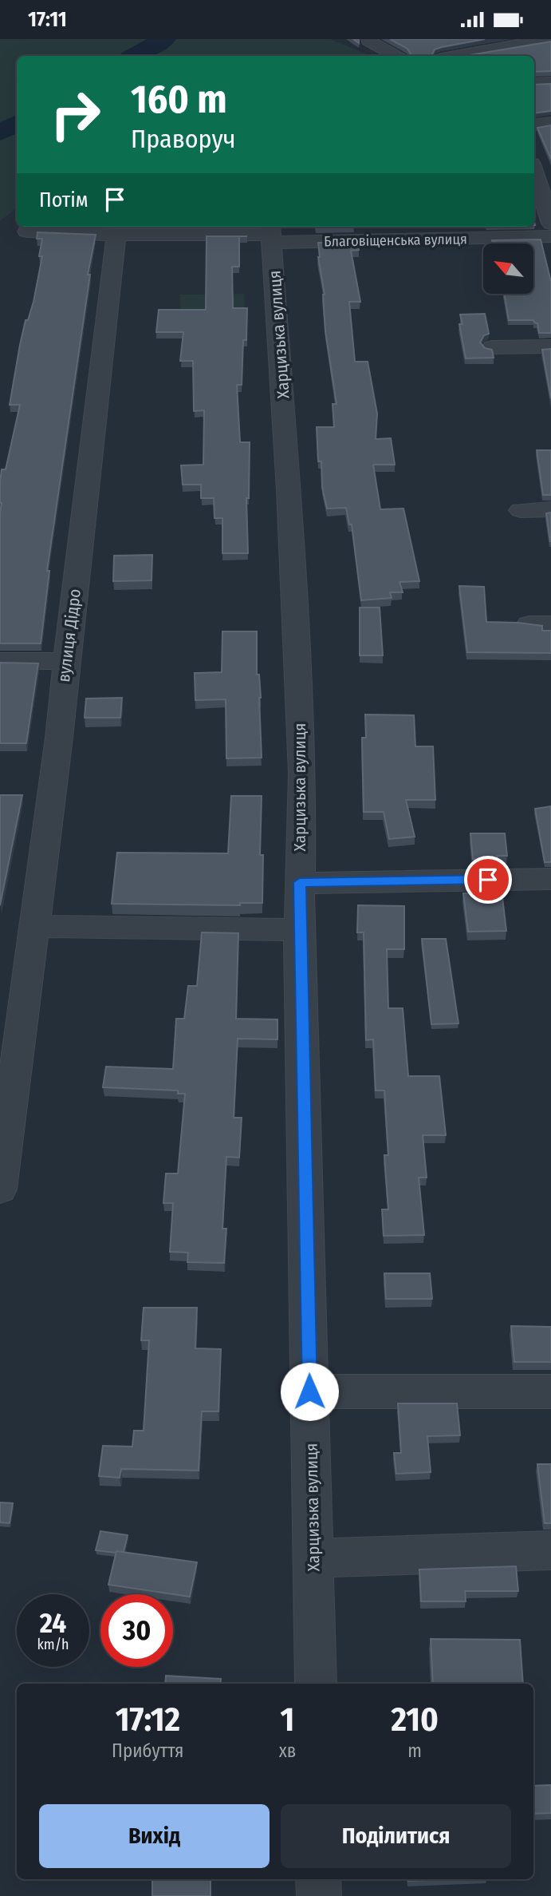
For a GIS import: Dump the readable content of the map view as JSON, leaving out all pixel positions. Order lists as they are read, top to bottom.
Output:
{
  "streets": {
    "street": ["Благовіщенська вулиця", "Харцизька вулиця", "вулиця Дідро"]
  },
  "crossings": [
    ["Благовіщенська вулиця", "Харцизька вулиця"]
  ],
  "north": "top left",
  "page": {
    "status": "17:11",
    "turn": ["160 m", "Праворуч"],
    "then": "Потім",
    "speed": "24 km/h",
    "limit": "30",
    "eta": [
      "17:12",
      "Прибуття",
      "1",
      "хв",
      "210",
      "m"
    ],
    "buttons": ["Вихід", "Поділитися"]
  }
}
